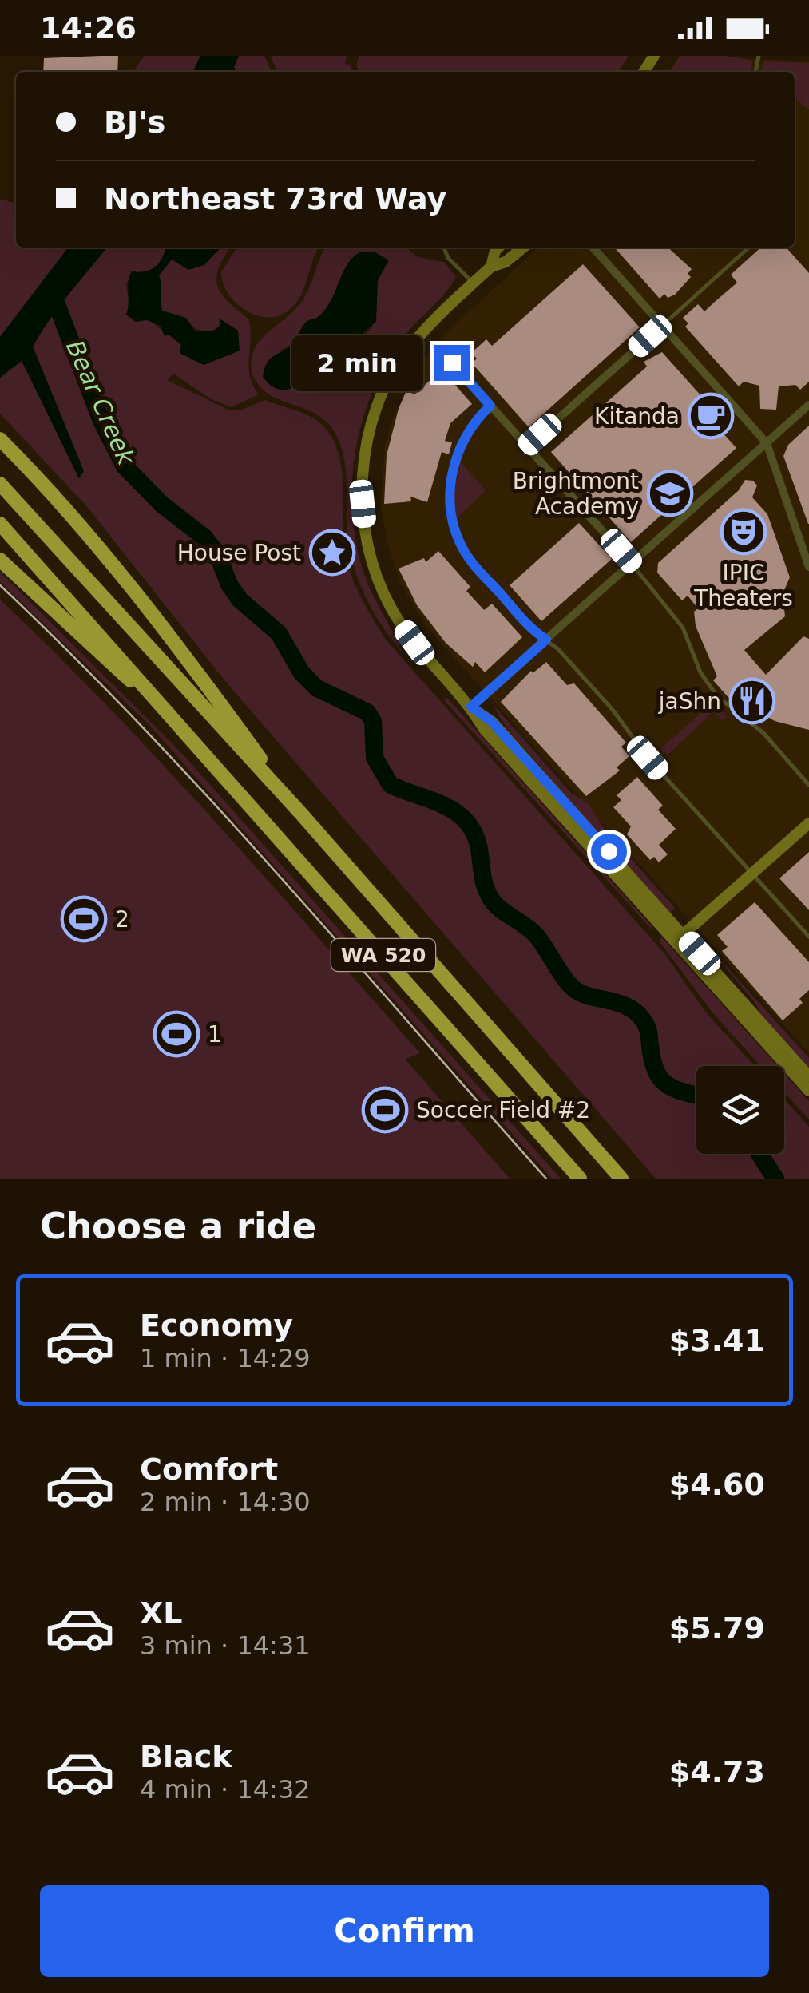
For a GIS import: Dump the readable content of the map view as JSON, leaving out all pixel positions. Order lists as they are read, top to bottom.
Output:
{
  "streets": {
    "highway": ["WA 520"]
  },
  "water": ["Bear Creek"],
  "places": {
    "cafe": ["Kitanda"],
    "school or university": ["Brightmont Academy"],
    "theatre": ["IPIC Theaters"],
    "place": ["House Post"],
    "restaurant": ["jaShn"],
    "sports": ["2", "1", "Soccer Field #2"]
  },
  "page": {
    "status": "14:26",
    "banner": ["BJ's", "Northeast 73rd Way"],
    "bubble": "2 min",
    "heading": "Choose a ride",
    "list": [
      {
        "name": "Economy",
        "note": "1 min · 14:29",
        "value": "$3.41"
      },
      {
        "name": "Comfort",
        "note": "2 min · 14:30",
        "value": "$4.60"
      },
      {
        "name": "XL",
        "note": "3 min · 14:31",
        "value": "$5.79"
      },
      {
        "name": "Black",
        "note": "4 min · 14:32",
        "value": "$4.73"
      }
    ],
    "buttons": "Confirm"
  }
}
